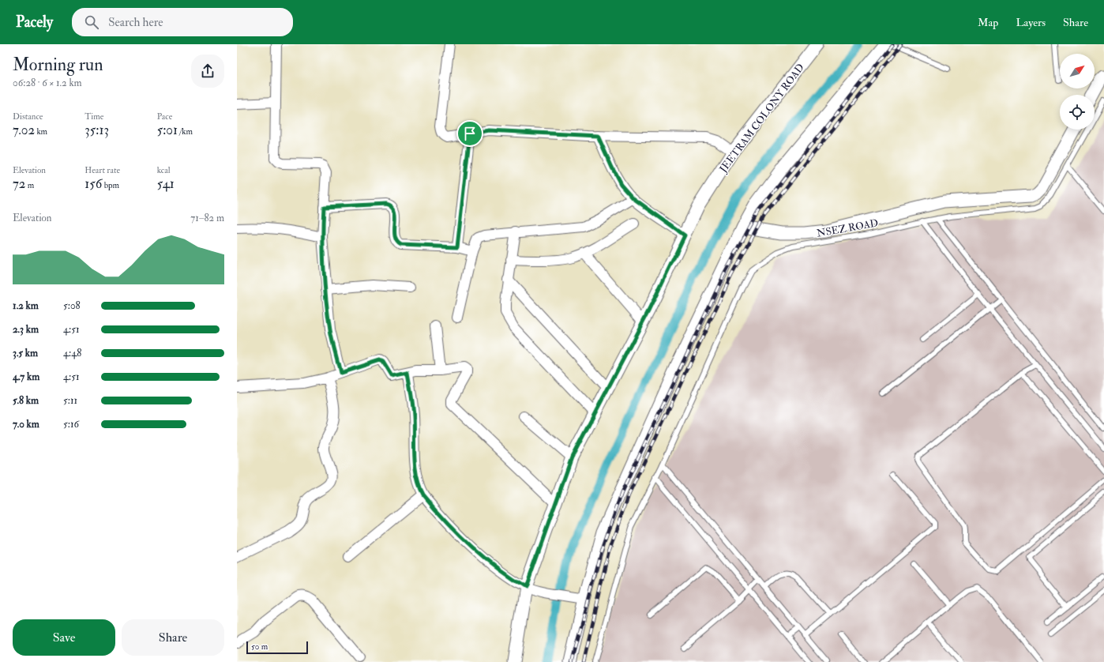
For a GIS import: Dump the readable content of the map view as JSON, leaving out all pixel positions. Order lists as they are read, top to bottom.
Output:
{
  "streets": {
    "street": ["JEETRAM COLONY ROAD"],
    "lane": ["NSEZ ROAD"]
  },
  "scale_bar": "50 m",
  "north": "top right",
  "page": {
    "header": "Pacely",
    "search": "Search here",
    "nav": ["Map", "Layers", "Share"],
    "heading": ["Morning run", "06:28 · 6 × 1.2 km"],
    "stats": [
      ["Distance", "7.02 km"],
      ["Time", "35:13"],
      ["Pace", "5:01 /km"],
      ["Elevation", "72 m"],
      ["Heart rate", "156 bpm"],
      ["kcal", "541"]
    ],
    "chart": ["Elevation", "71–82 m"],
    "list": [
      {
        "name": "1.2 km",
        "note": "5:08"
      },
      {
        "name": "2.3 km",
        "note": "4:51"
      },
      {
        "name": "3.5 km",
        "note": "4:48"
      },
      {
        "name": "4.7 km",
        "note": "4:51"
      },
      {
        "name": "5.8 km",
        "note": "5:11"
      },
      {
        "name": "7.0 km",
        "note": "5:16"
      }
    ],
    "buttons": ["Save", "Share"],
    "scale": "50 m"
  }
}
